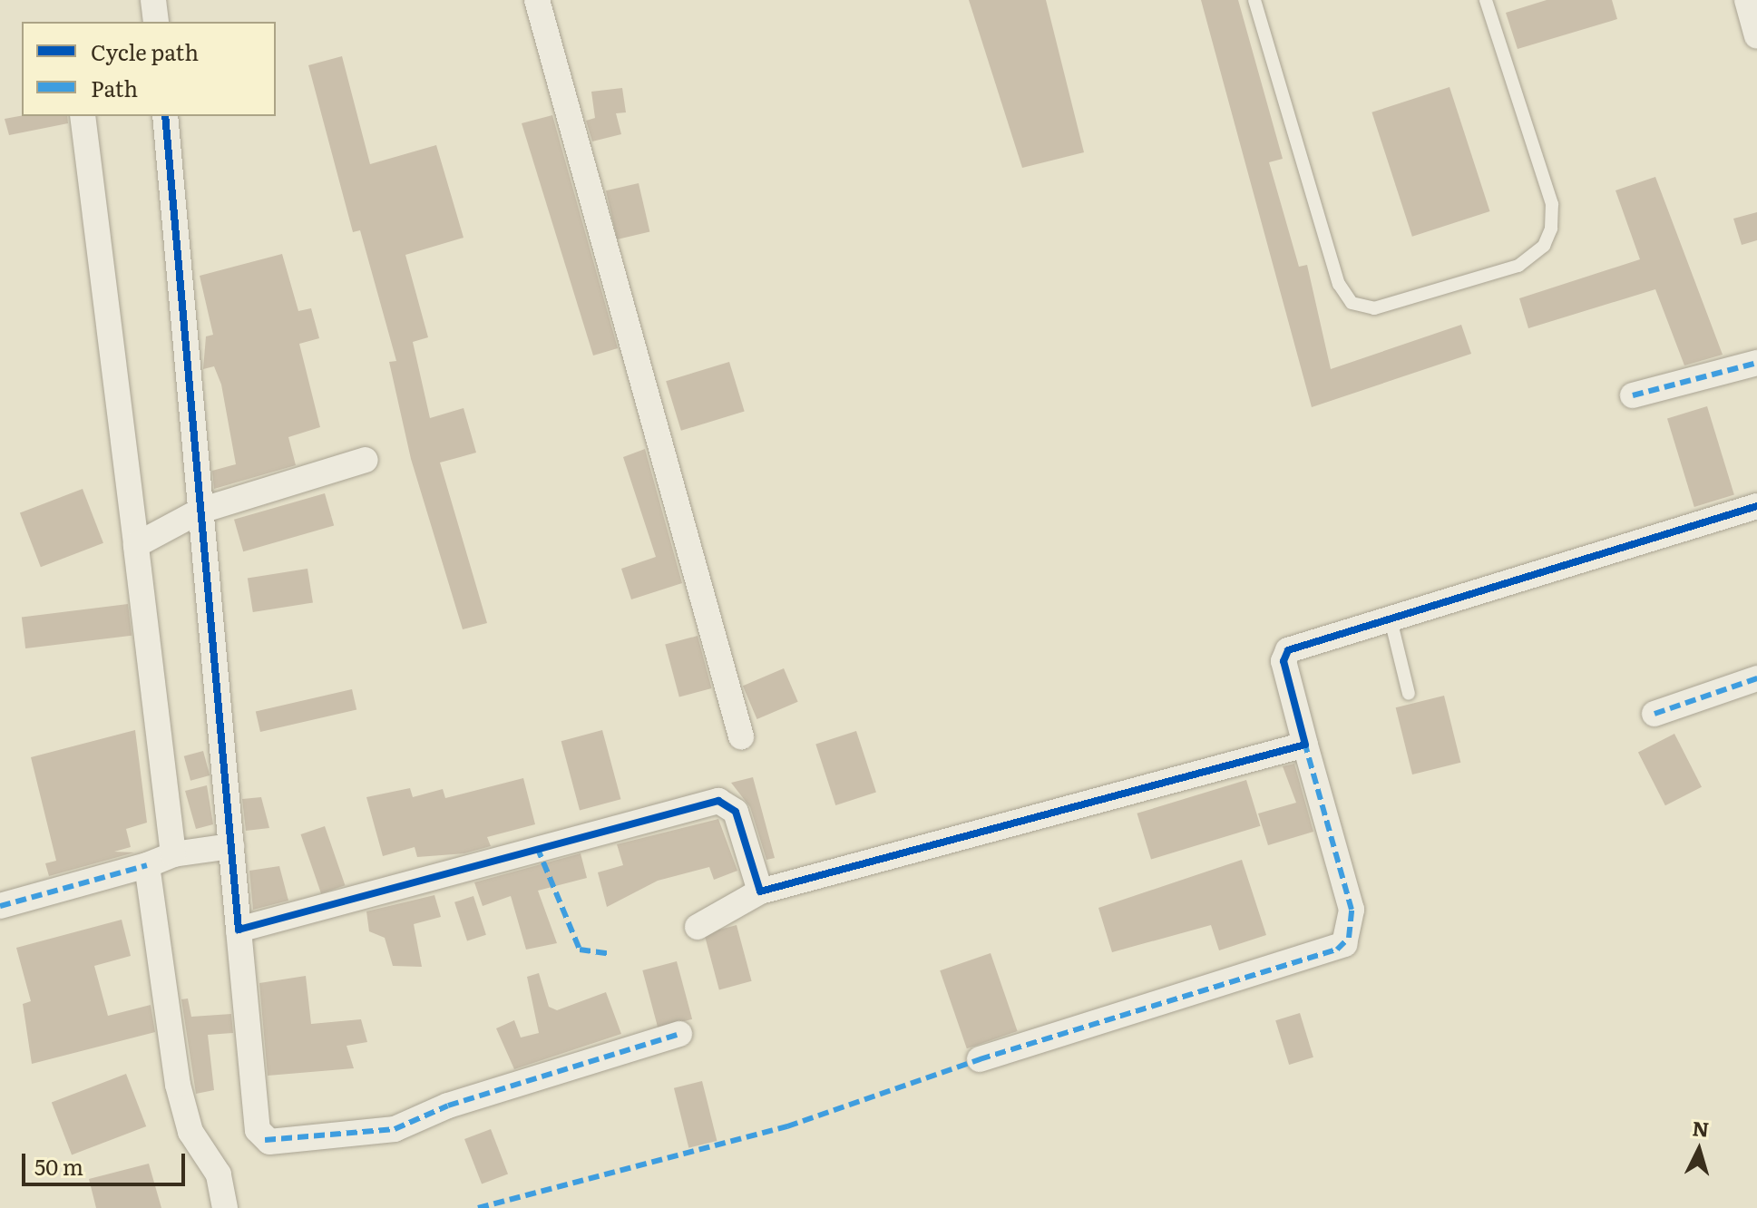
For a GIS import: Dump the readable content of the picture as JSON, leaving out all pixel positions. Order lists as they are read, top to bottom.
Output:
{
  "legend": ["Cycle path", "Path"],
  "scale_bar": "50 m",
  "north": "top"
}
